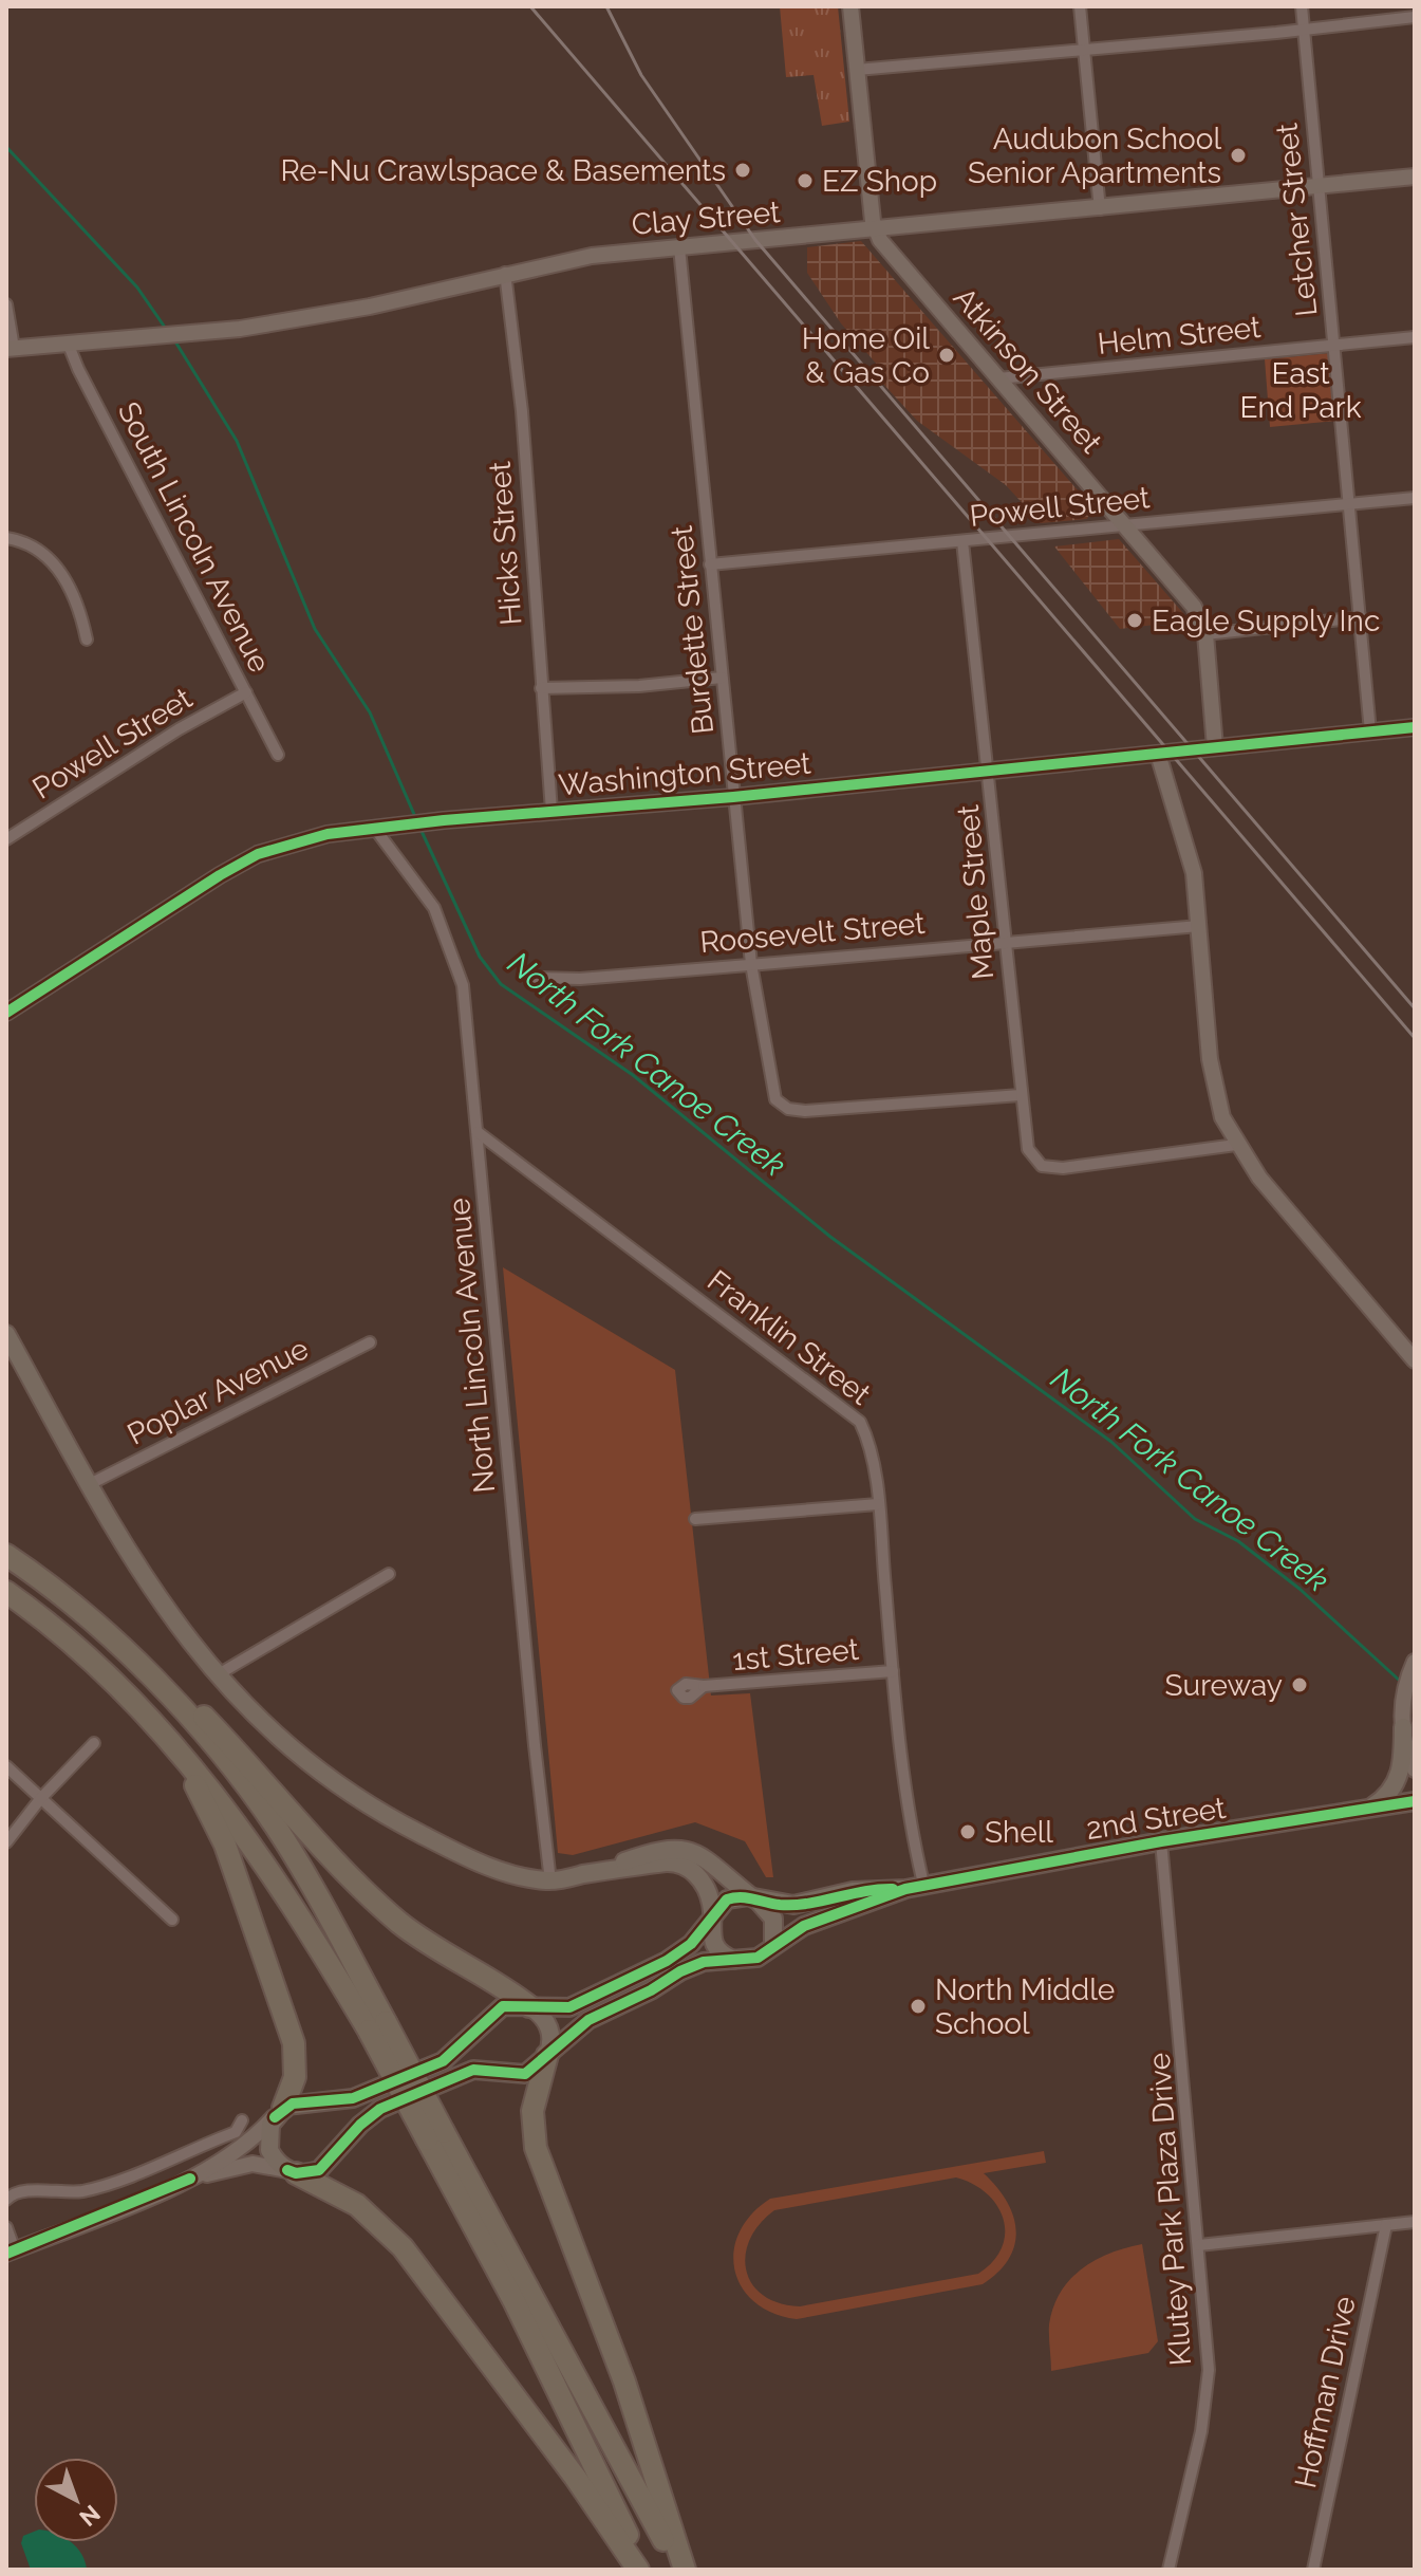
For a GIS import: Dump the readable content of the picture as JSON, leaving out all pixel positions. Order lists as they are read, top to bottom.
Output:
{
  "streets": {
    "main road": ["2nd Street"],
    "street": [
      "Clay Street",
      "Letcher Street",
      "Helm Street",
      "Atkinson Street",
      "Powell Street",
      "South Lincoln Avenue",
      "Hicks Street",
      "Burdette Street",
      "Washington Street",
      "Maple Street",
      "Roosevelt Street",
      "Franklin Street",
      "North Lincoln Avenue",
      "Poplar Avenue",
      "1st Street",
      "Klutey Park Plaza Drive",
      "Hoffman Drive"
    ]
  },
  "crossings": [
    ["Clay Street", "Letcher Street"],
    ["Clay Street", "Atkinson Street"],
    ["Clay Street", "South Lincoln Avenue"],
    ["Clay Street", "Hicks Street"],
    ["Clay Street", "Burdette Street"],
    ["Letcher Street", "Helm Street"],
    ["Letcher Street", "Powell Street"],
    ["Letcher Street", "Washington Street"],
    ["Helm Street", "Atkinson Street"],
    ["Atkinson Street", "Powell Street"],
    ["Atkinson Street", "Washington Street"],
    ["Powell Street", "South Lincoln Avenue"],
    ["Powell Street", "Burdette Street"],
    ["Powell Street", "Maple Street"],
    ["Hicks Street", "Washington Street"],
    ["Burdette Street", "Washington Street"],
    ["Burdette Street", "Maple Street"],
    ["Burdette Street", "Roosevelt Street"],
    ["Washington Street", "Maple Street"],
    ["Washington Street", "North Lincoln Avenue"],
    ["Maple Street", "Roosevelt Street"],
    ["Franklin Street", "North Lincoln Avenue"],
    ["Franklin Street", "1st Street"],
    ["Franklin Street", "2nd Street"],
    ["2nd Street", "Klutey Park Plaza Drive"]
  ],
  "water": ["North Fork Canoe Creek"],
  "parks": ["East End Park"],
  "places": [
    "Audubon School Senior Apartments",
    "Re-Nu Crawlspace & Basements",
    "EZ Shop",
    "Home Oil & Gas Co",
    "Eagle Supply Inc",
    "Sureway",
    "Shell",
    "North Middle School"
  ],
  "north": "bottom right"
}
